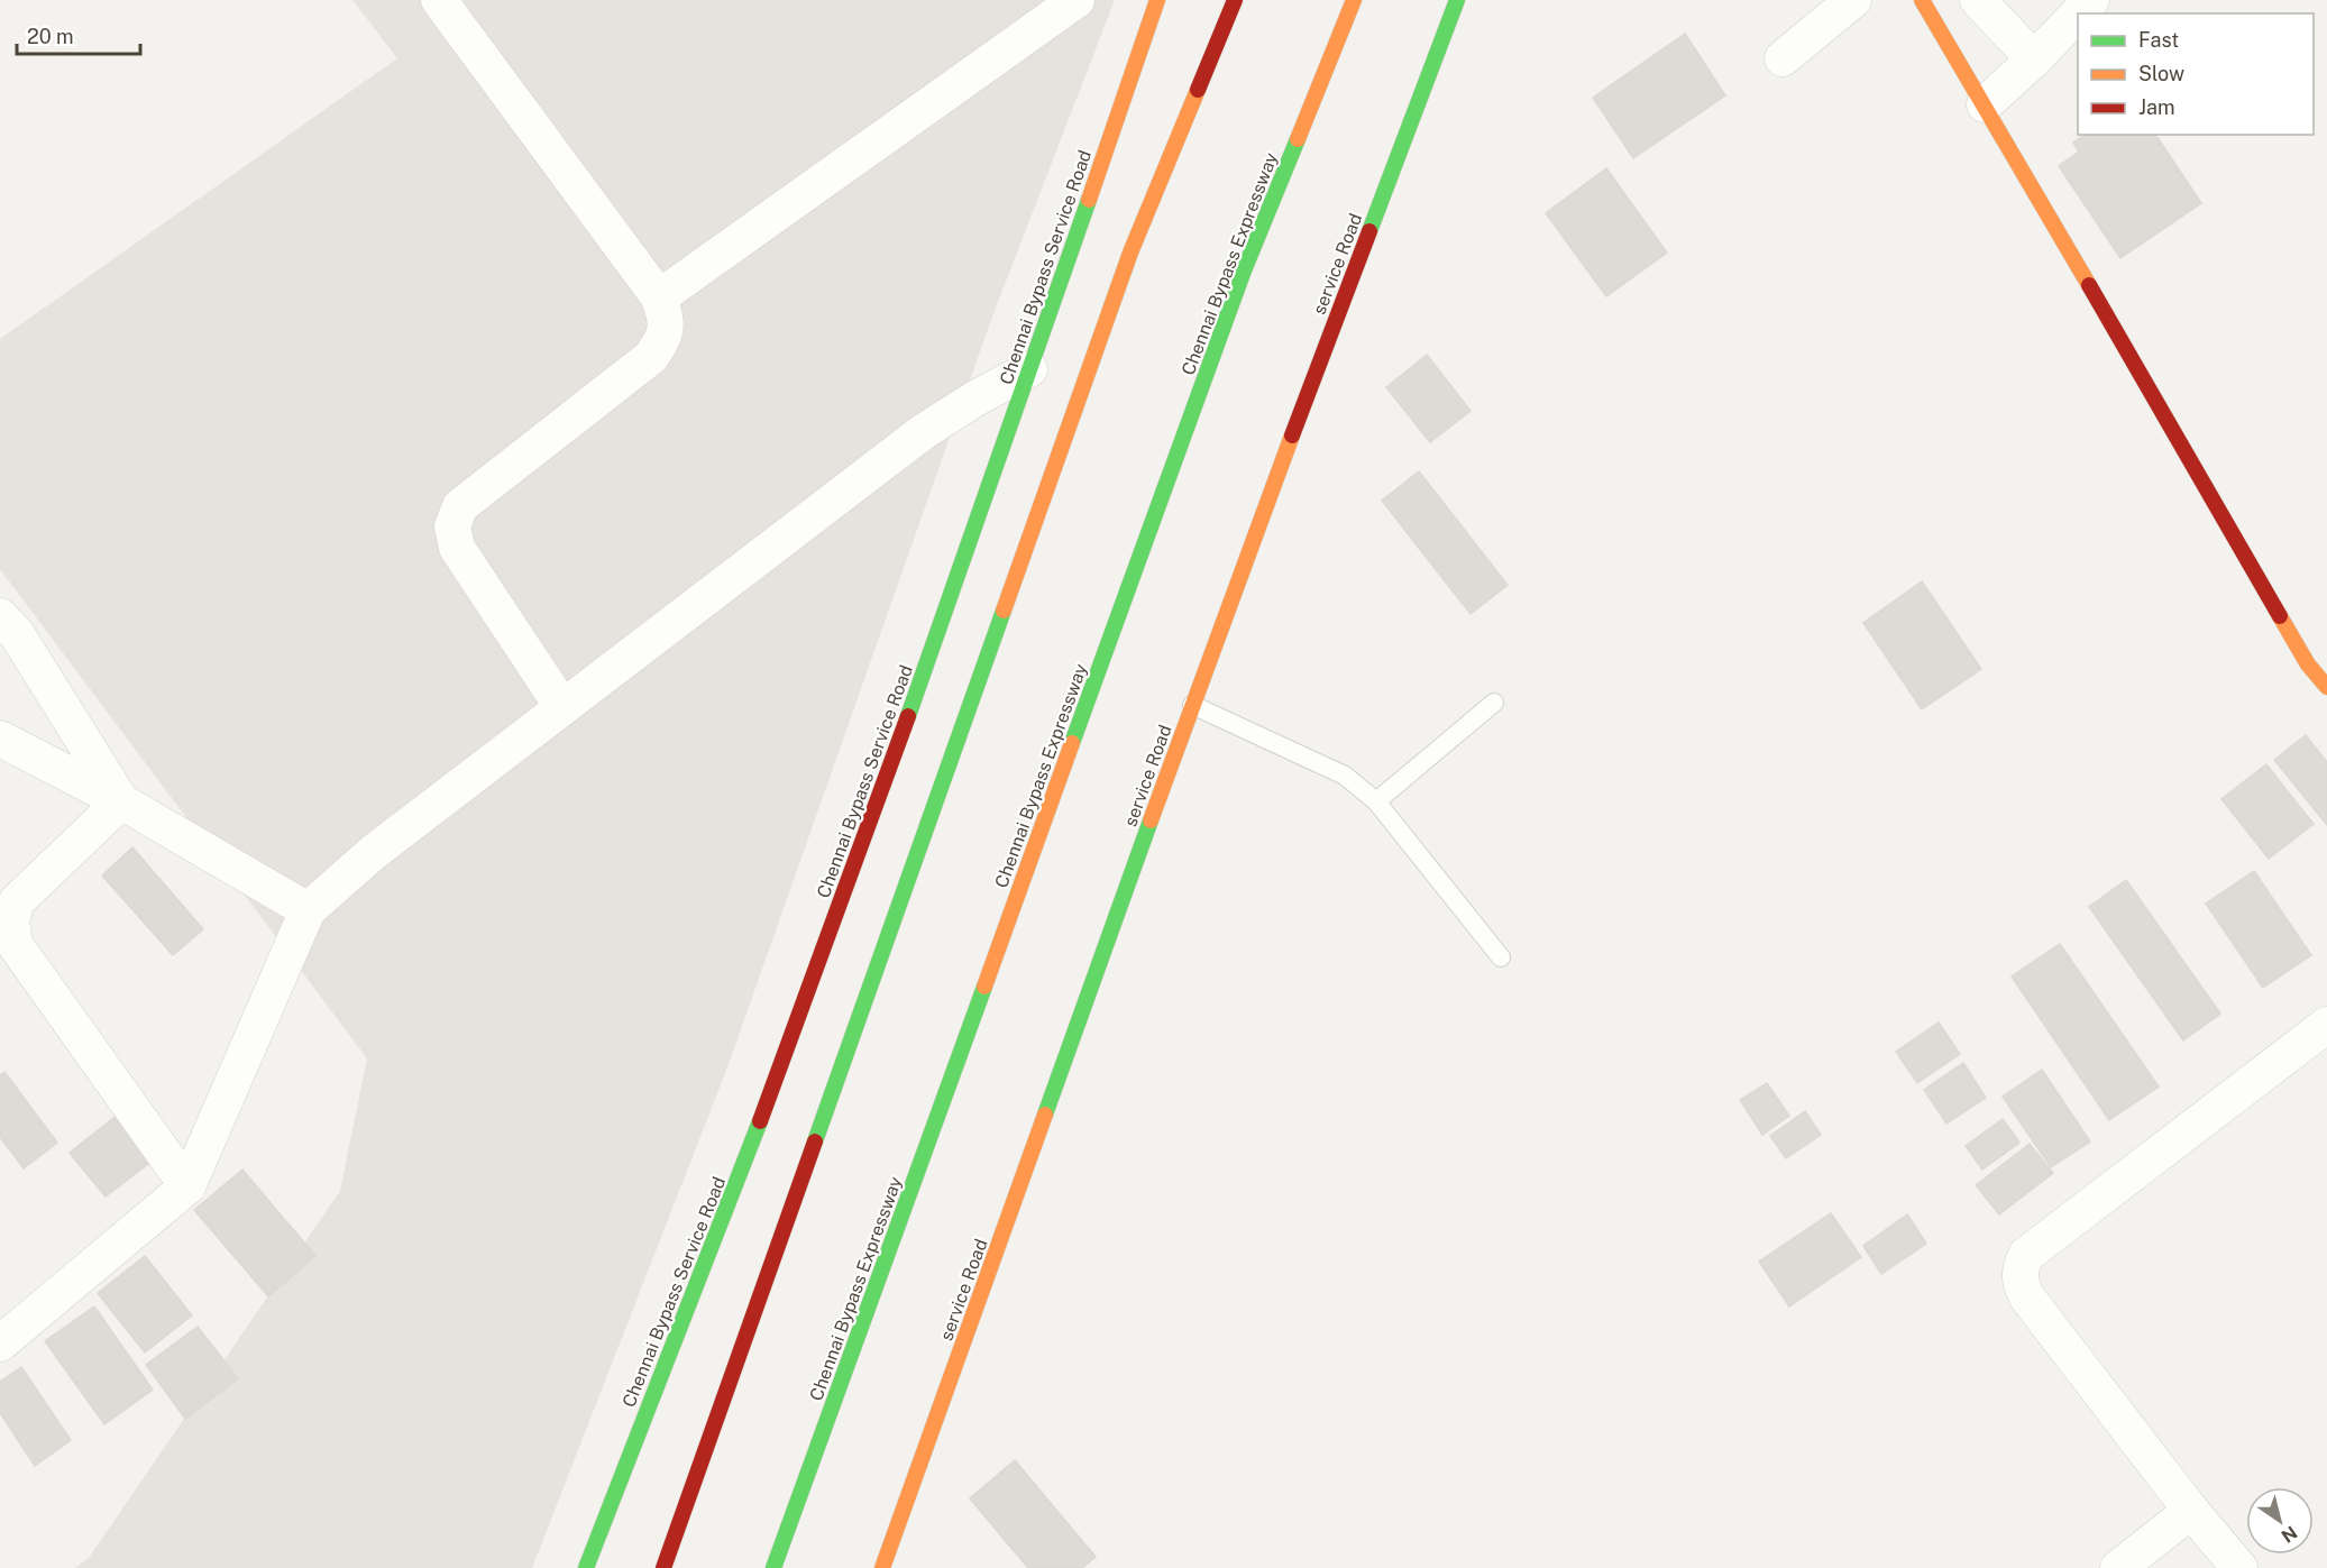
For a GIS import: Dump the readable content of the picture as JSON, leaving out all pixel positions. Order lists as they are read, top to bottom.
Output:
{
  "streets": {
    "main road": ["Chennai Bypass Expressway", "service Road", "Chennai Bypass Service Road"]
  },
  "legend": ["Fast", "Slow", "Jam"],
  "scale_bar": "20 m",
  "north": "bottom right"
}
